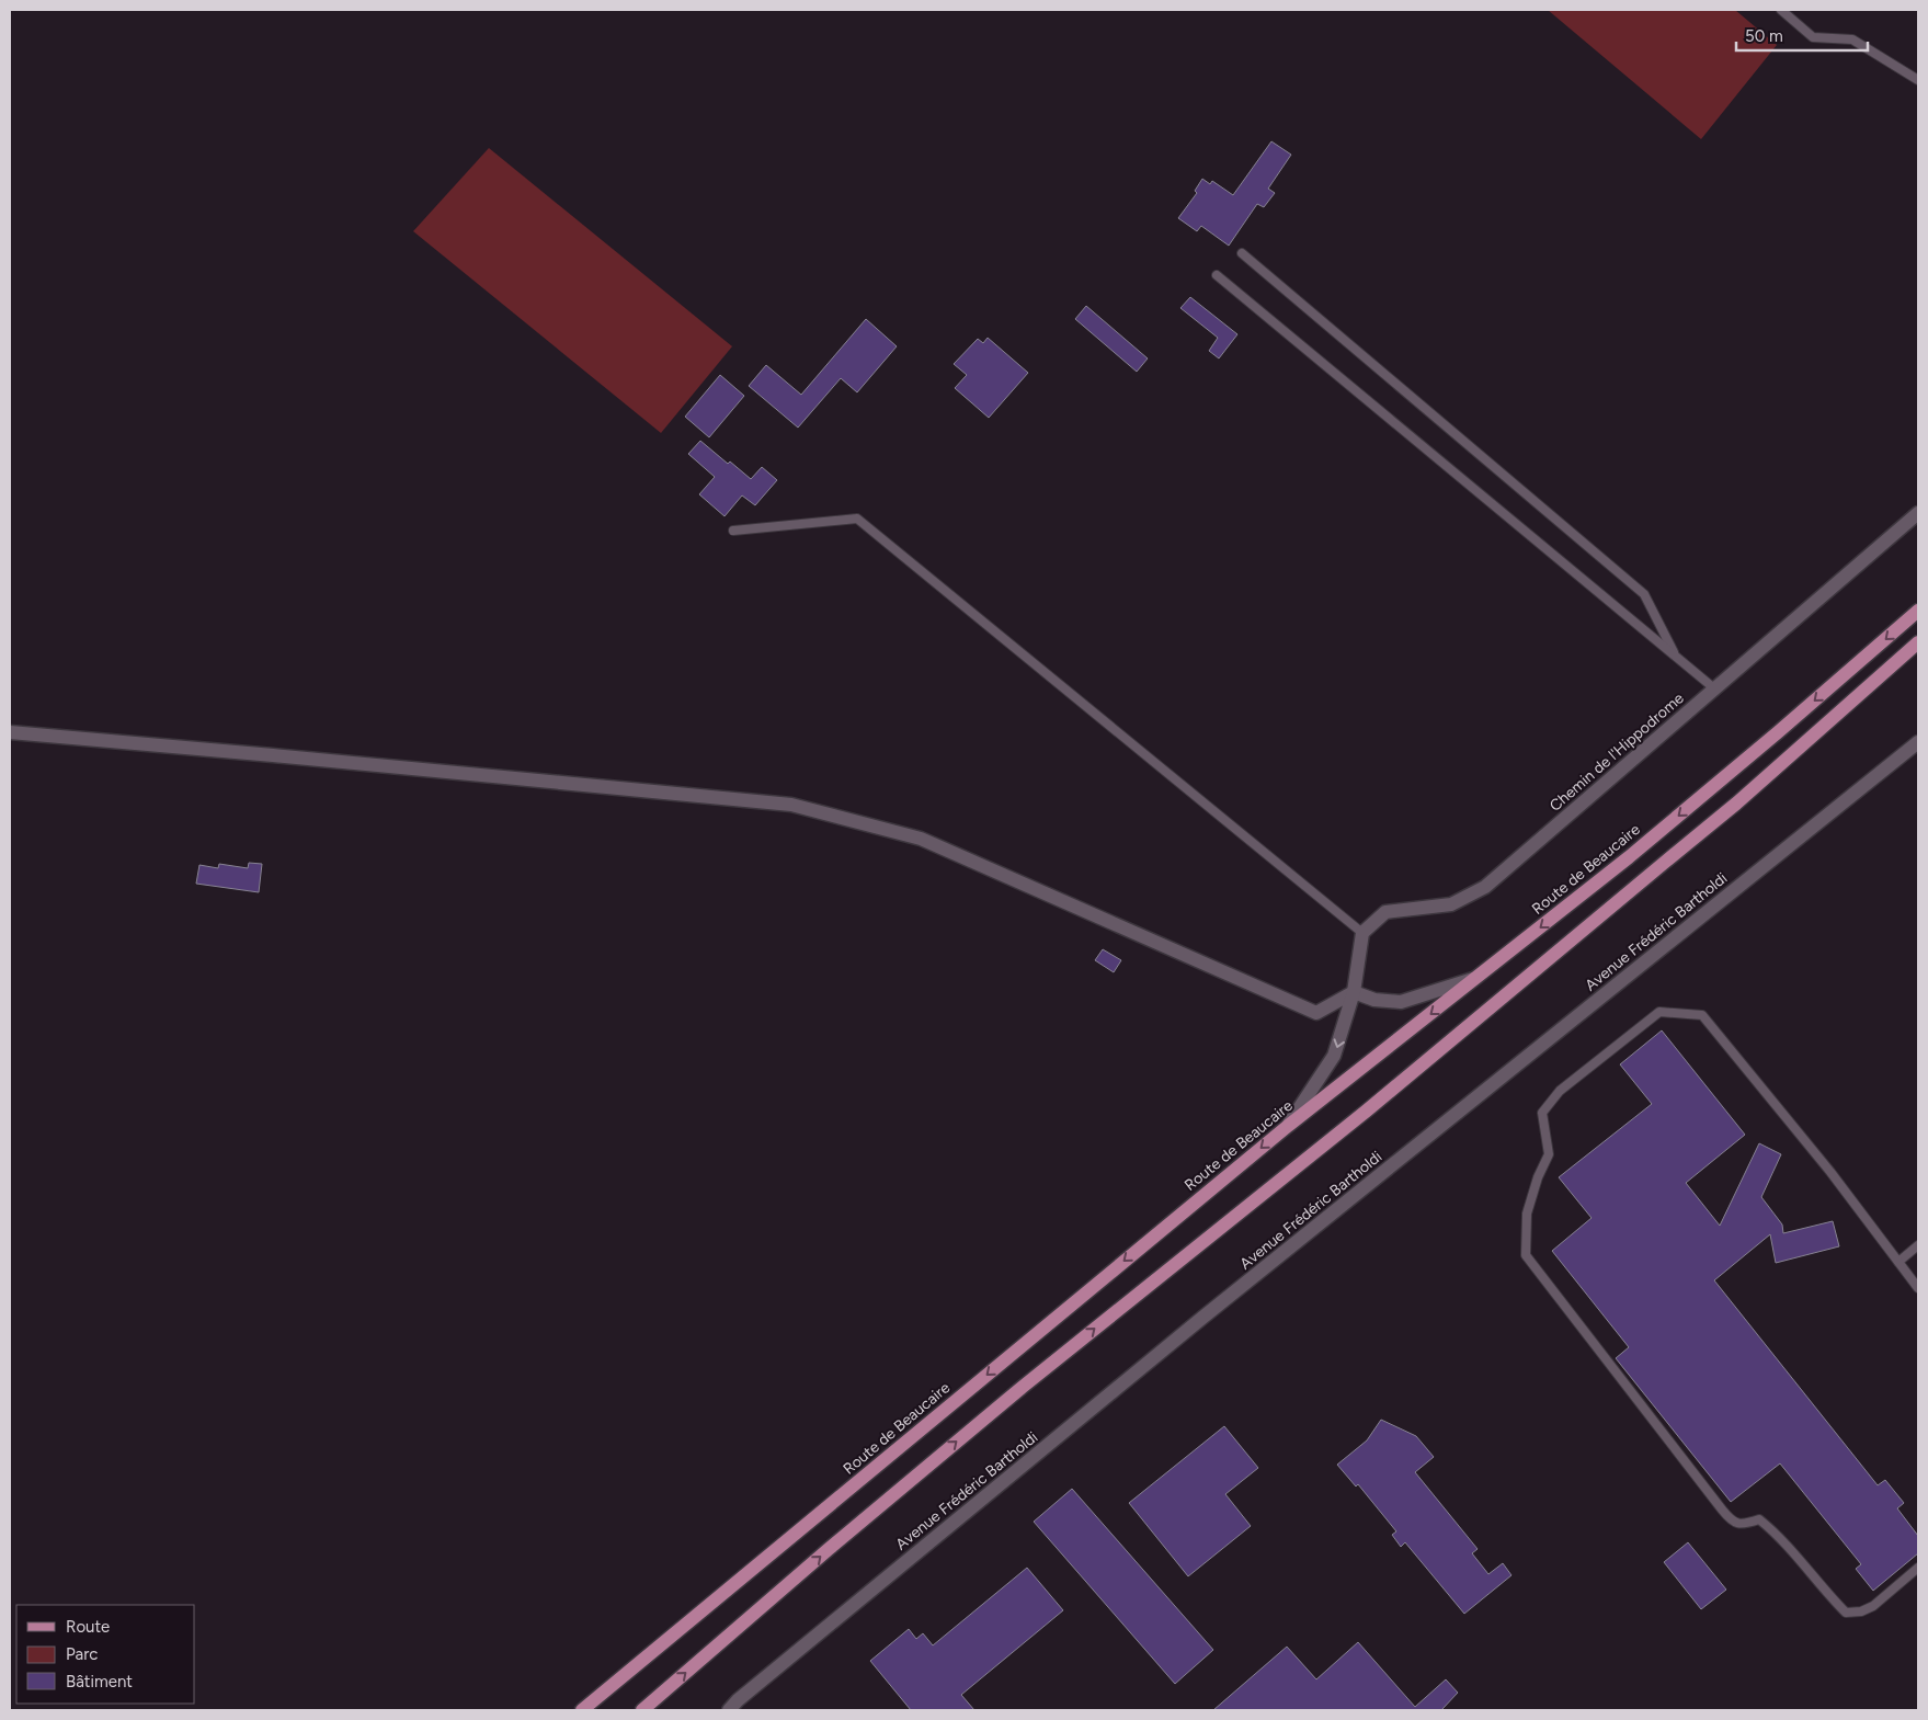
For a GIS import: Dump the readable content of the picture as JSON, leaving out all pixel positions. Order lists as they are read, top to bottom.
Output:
{
  "streets": {
    "main road": ["Route de Beaucaire"],
    "street": ["Chemin de l'Hippodrome", "Avenue Frédéric Bartholdi"]
  },
  "legend": ["Route", "Parc", "Bâtiment"],
  "scale_bar": "50 m"
}
